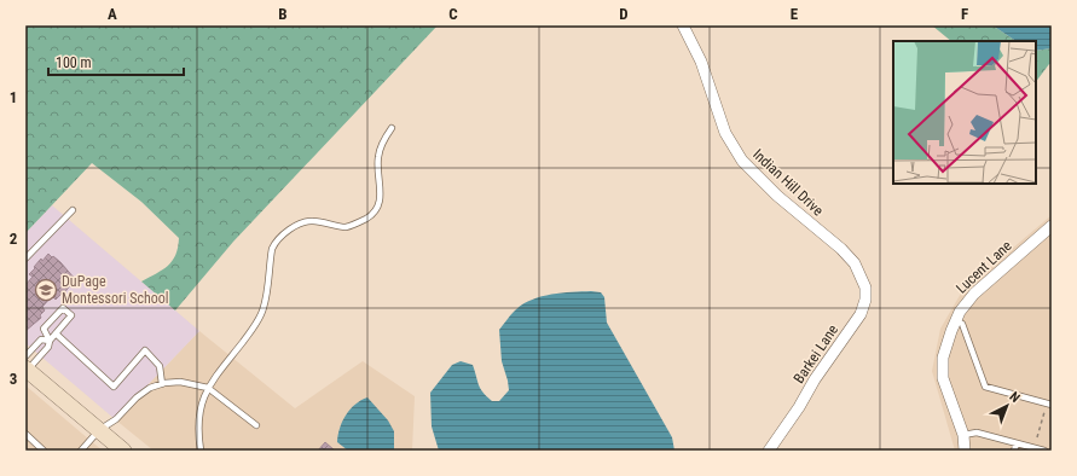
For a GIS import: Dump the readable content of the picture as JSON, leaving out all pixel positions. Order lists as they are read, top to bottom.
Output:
{
  "streets": {
    "street": ["Indian Hill Drive", "Lucent Lane", "Barkei Lane"]
  },
  "crossings": [
    ["Indian Hill Drive", "Barkei Lane"]
  ],
  "places": {
    "school or university": ["DuPage Montessori School"]
  },
  "scale_bar": "100 m",
  "north": "top right",
  "grid": {
    "columns": [
      "A",
      "B",
      "C",
      "D",
      "E",
      "F"
    ],
    "rows": ["1", "2", "3"]
  }
}
